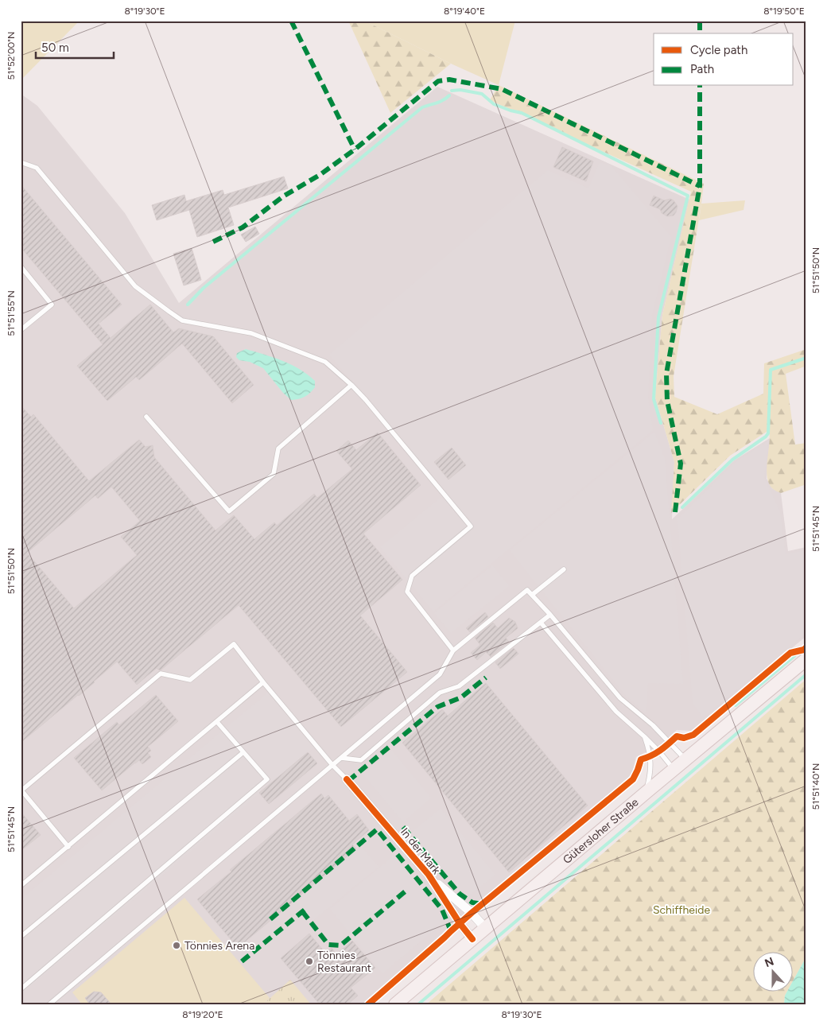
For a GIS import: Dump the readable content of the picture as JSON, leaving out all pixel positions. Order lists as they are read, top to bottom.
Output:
{
  "streets": {
    "main road": ["Gütersloher Straße"],
    "street": ["In der Mark"]
  },
  "crossings": [
    ["Gütersloher Straße", "In der Mark"]
  ],
  "parks": ["Schiffheide"],
  "places": ["Tönnies Arena", "Tönnies Restaurant"],
  "legend": ["Cycle path", "Path"],
  "scale_bar": "50 m",
  "north": "top",
  "coordinates": [
    "8°19'30\"E",
    "8°19'40\"E",
    "8°19'50\"E",
    "51°52'00\"N",
    "51°51'50\"N",
    "51°51'55\"N",
    "51°51'45\"N",
    "51°51'40\"N",
    "8°19'20\"E"
  ]
}
